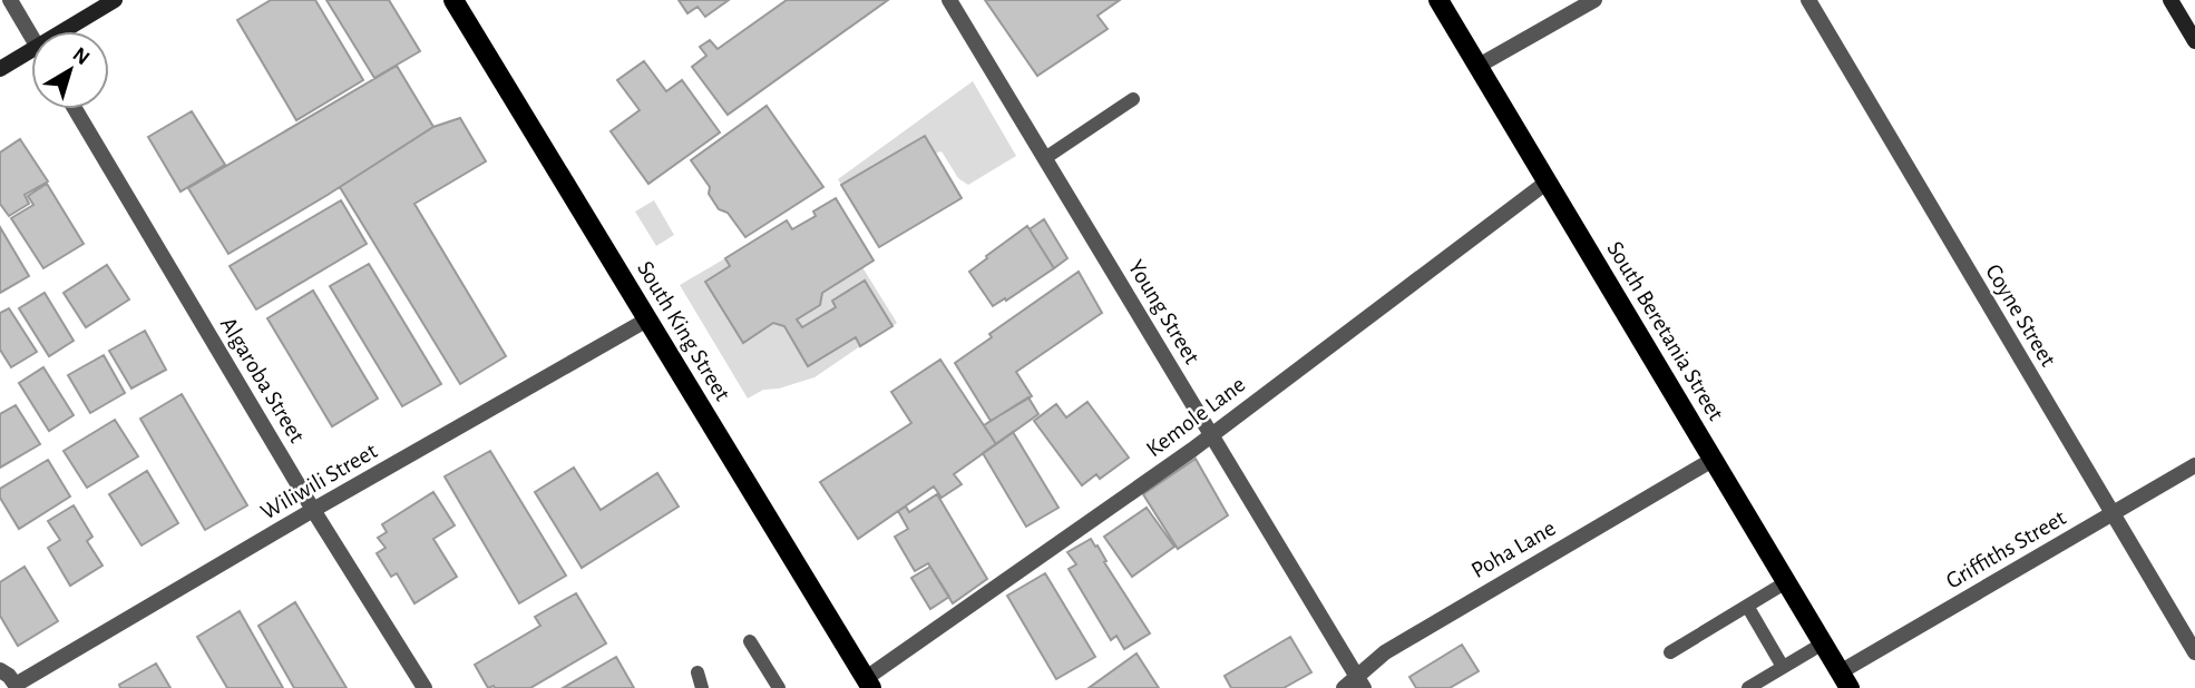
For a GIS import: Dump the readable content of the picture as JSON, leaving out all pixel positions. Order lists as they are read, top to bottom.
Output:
{
  "streets": {
    "main road": ["South King Street", "South Beretania Street"],
    "street": [
      "Young Street",
      "Coyne Street",
      "Algaroba Street",
      "Kemole Lane",
      "Wiliwili Street",
      "Poha Lane",
      "Griffiths Street"
    ]
  },
  "crossings": [
    ["Young Street", "Kemole Lane"],
    ["Young Street", "Poha Lane"],
    ["Coyne Street", "Griffiths Street"],
    ["South King Street", "Kemole Lane"],
    ["South King Street", "Wiliwili Street"],
    ["South Beretania Street", "Kemole Lane"],
    ["South Beretania Street", "Poha Lane"],
    ["South Beretania Street", "Griffiths Street"],
    ["Algaroba Street", "Wiliwili Street"]
  ],
  "north": "top right"
}
